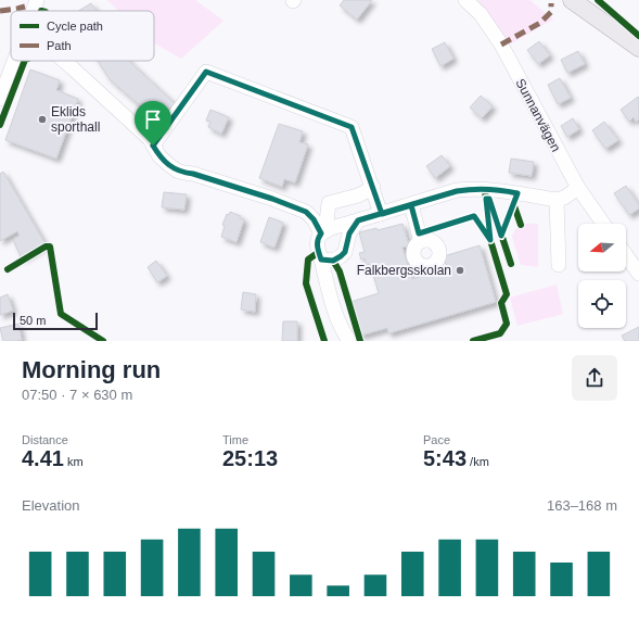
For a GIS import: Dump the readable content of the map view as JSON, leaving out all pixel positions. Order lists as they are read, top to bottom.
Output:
{
  "streets": {
    "street": ["Sunnanvägen"]
  },
  "places": ["Eklids sporthall", "Falkbergsskolan"],
  "legend": ["Cycle path", "Path"],
  "scale_bar": "50 m",
  "north": "left",
  "page": {
    "scale": "50 m",
    "heading": ["Morning run", "07:50 · 7 × 630 m"],
    "stats": [
      ["Distance", "4.41 km"],
      ["Time", "25:13"],
      ["Pace", "5:43 /km"]
    ],
    "chart": ["Elevation", "163–168 m"]
  }
}
